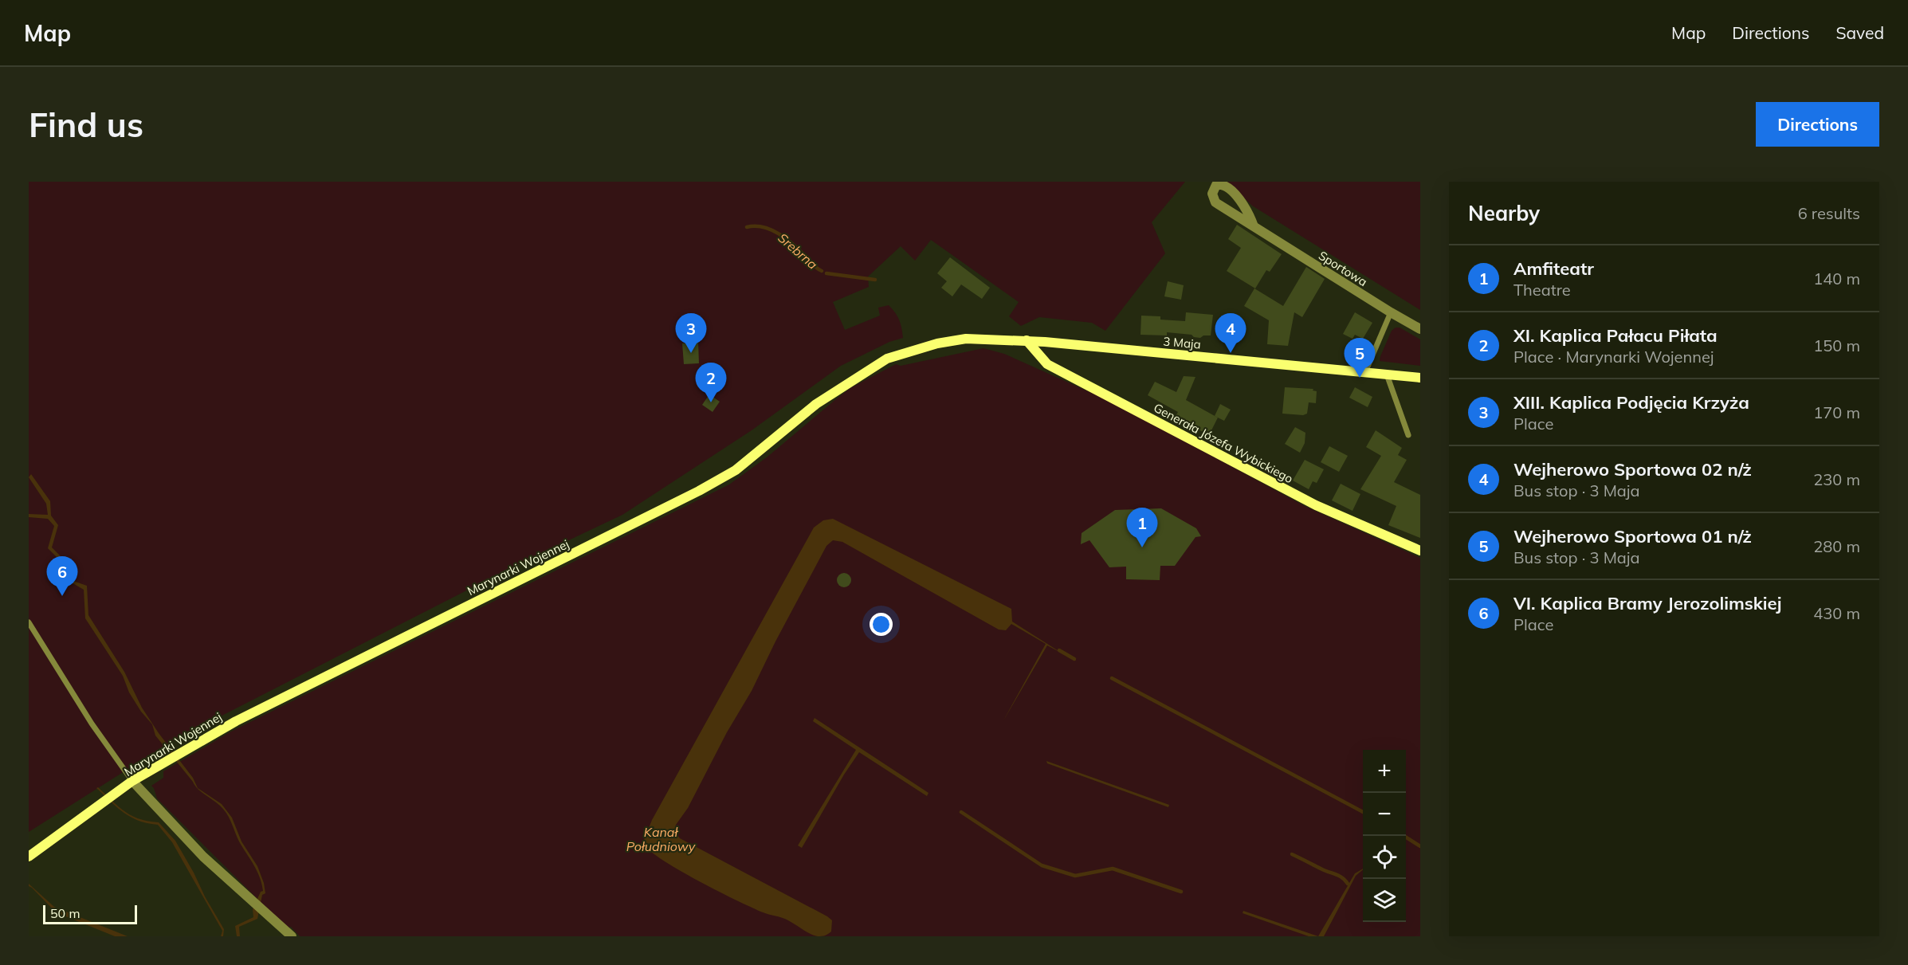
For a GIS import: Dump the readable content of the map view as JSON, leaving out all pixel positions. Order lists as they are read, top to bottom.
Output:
{
  "streets": {
    "main road": ["3 Maja", "Generała Józefa Wybickiego", "Marynarki Wojennej"],
    "street": ["Sportowa"]
  },
  "crossings": [
    ["3 Maja", "Generała Józefa Wybickiego"],
    ["3 Maja", "Marynarki Wojennej"],
    ["Generała Józefa Wybickiego", "Marynarki Wojennej"]
  ],
  "water": ["Srebrna", "Kanał Południowy"],
  "scale_bar": "50 m",
  "page": {
    "header": "Map",
    "nav": ["Map", "Directions", "Saved"],
    "buttons": "Directions",
    "title": "Find us",
    "heading": ["Nearby", "6 results"],
    "list": [
      {
        "mark": "1",
        "name": "Amfiteatr",
        "note": "Theatre",
        "value": "140 m"
      },
      {
        "mark": "2",
        "name": "XI. Kaplica Pałacu Piłata",
        "note": "Place · Marynarki Wojennej",
        "value": "150 m"
      },
      {
        "mark": "3",
        "name": "XIII. Kaplica Podjęcia Krzyża",
        "note": "Place",
        "value": "170 m"
      },
      {
        "mark": "4",
        "name": "Wejherowo Sportowa 02 n/ż",
        "note": "Bus stop · 3 Maja",
        "value": "230 m"
      },
      {
        "mark": "5",
        "name": "Wejherowo Sportowa 01 n/ż",
        "note": "Bus stop · 3 Maja",
        "value": "280 m"
      },
      {
        "mark": "6",
        "name": "VI. Kaplica Bramy Jerozolimskiej",
        "note": "Place",
        "value": "430 m"
      }
    ],
    "pins": [
      "3",
      "4",
      "5",
      "2",
      "1",
      "6"
    ],
    "map_buttons": ["+", "−"],
    "scale": "50 m"
  }
}
